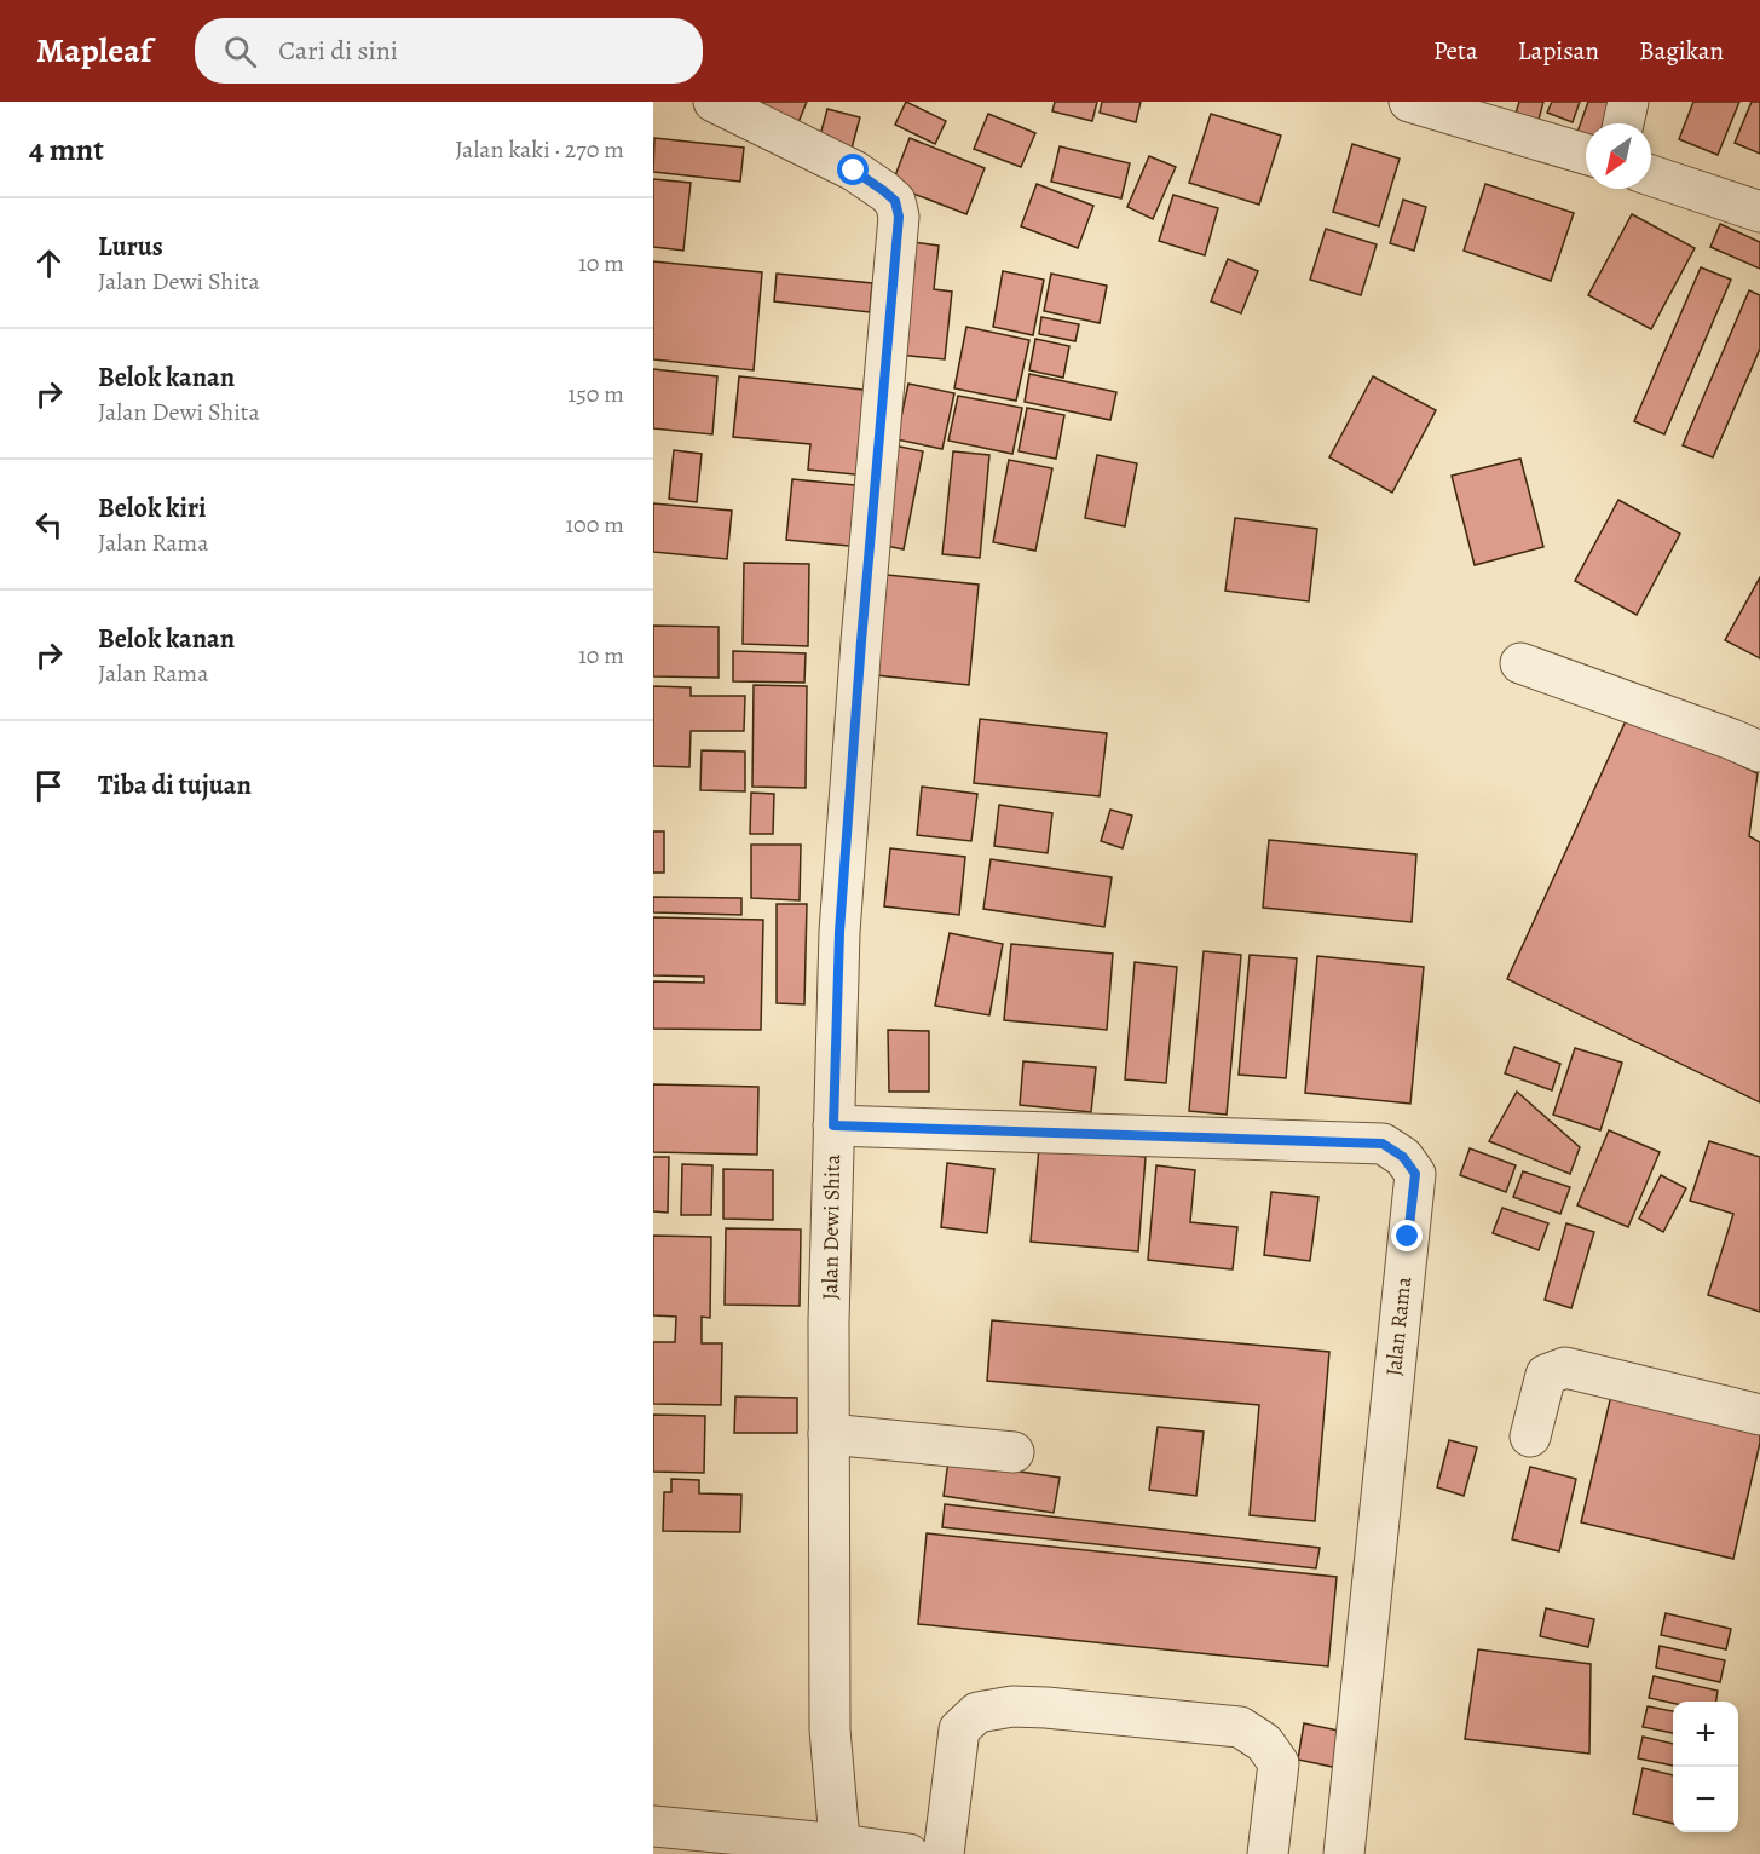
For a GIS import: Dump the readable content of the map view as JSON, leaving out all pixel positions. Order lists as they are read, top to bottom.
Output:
{
  "streets": {
    "street": ["Jalan Dewi Shita", "Jalan Rama"]
  },
  "crossings": [
    ["Jalan Dewi Shita", "Jalan Rama"]
  ],
  "north": "bottom left",
  "page": {
    "header": "Mapleaf",
    "search": "Cari di sini",
    "nav": ["Peta", "Lapisan", "Bagikan"],
    "heading": ["4 mnt", "Jalan kaki · 270 m"],
    "list": [
      ["Lurus", "Jalan Dewi Shita", "10 m"],
      ["Belok kanan", "Jalan Dewi Shita", "150 m"],
      ["Belok kiri", "Jalan Rama", "100 m"],
      ["Belok kanan", "Jalan Rama", "10 m"],
      "Tiba di tujuan"
    ],
    "map_buttons": ["+", "−"]
  }
}
